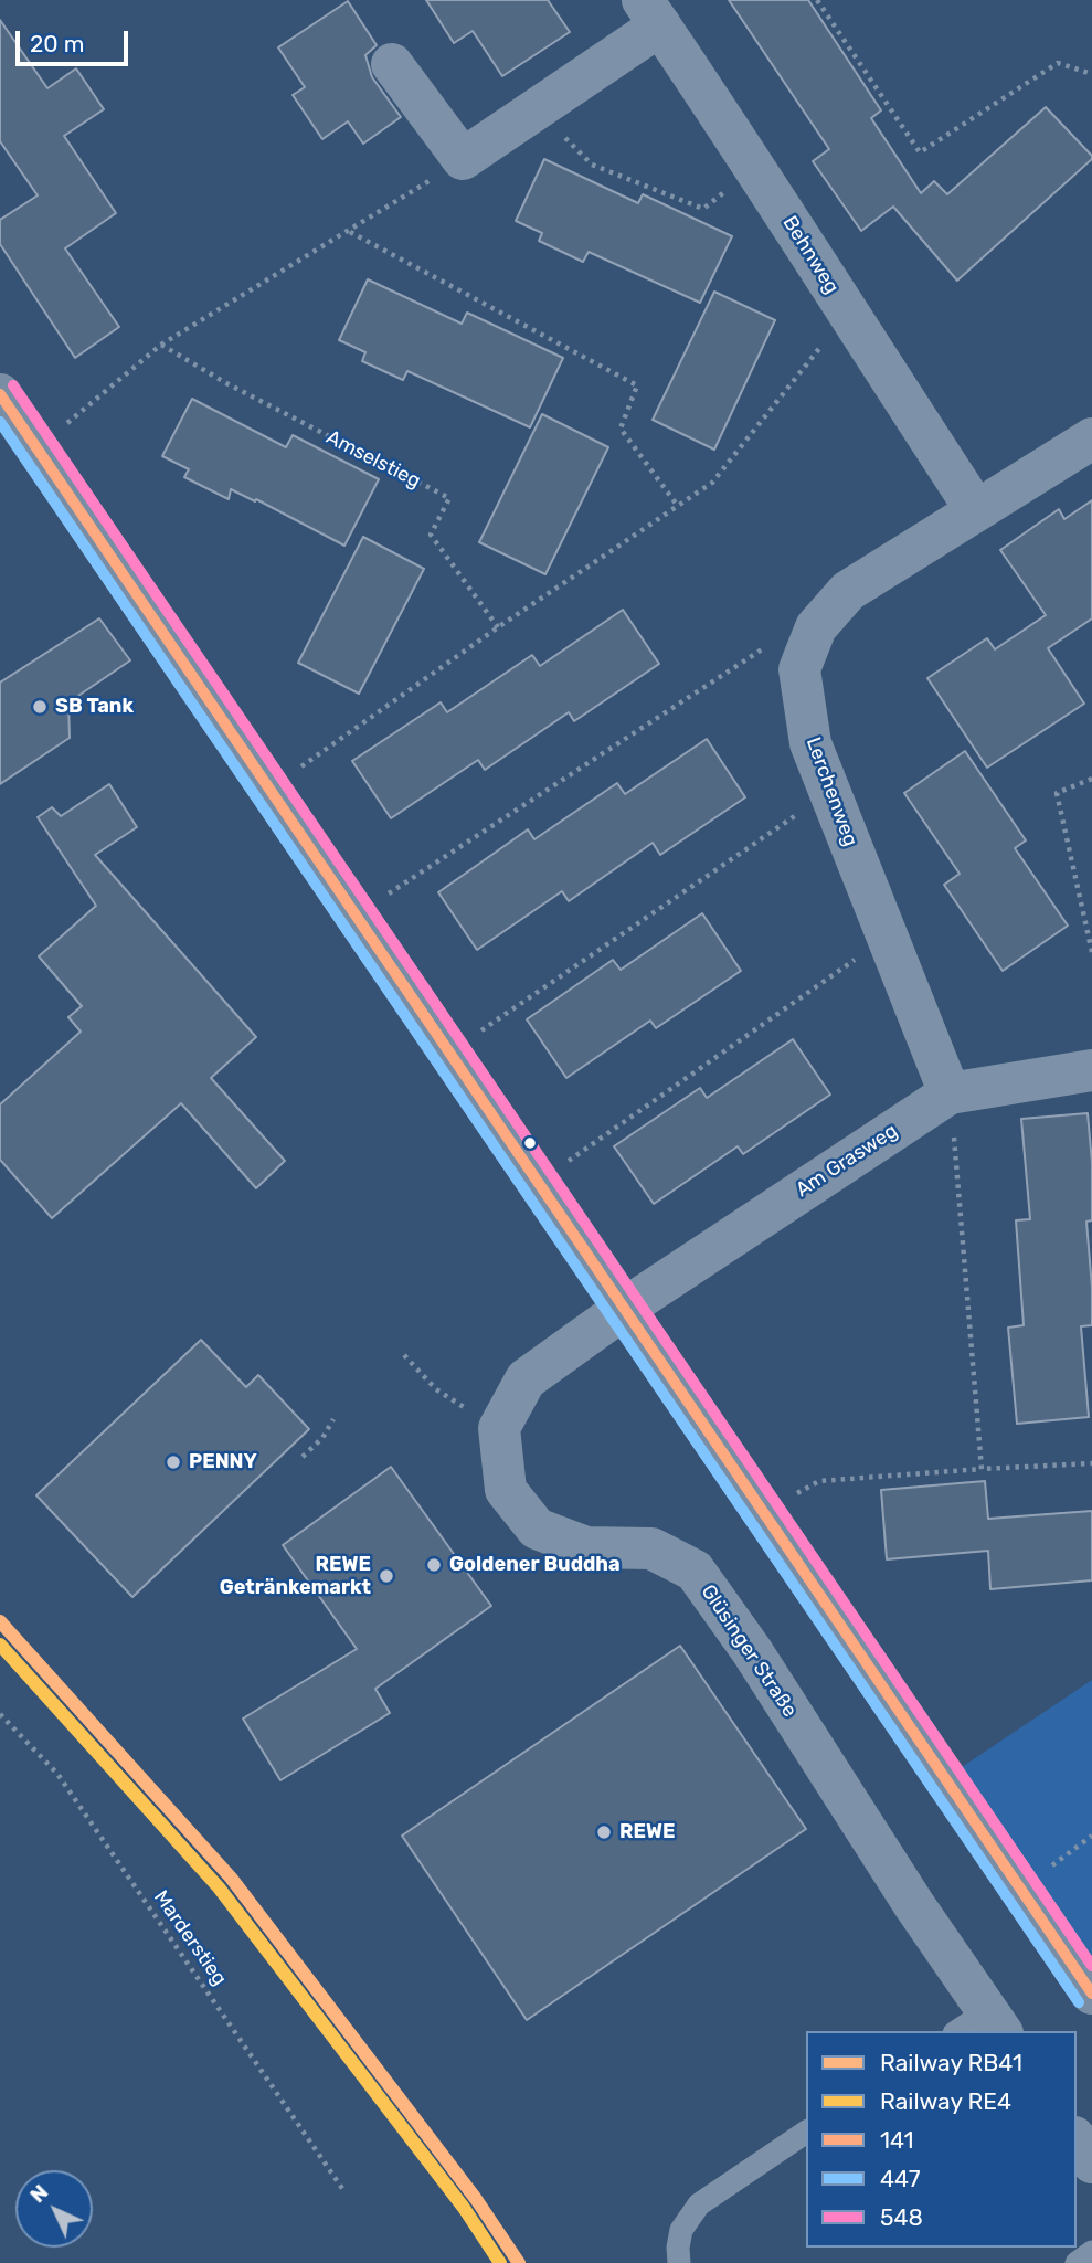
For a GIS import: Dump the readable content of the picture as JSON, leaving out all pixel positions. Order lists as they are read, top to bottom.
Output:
{
  "streets": {
    "street": [
      "Behnweg",
      "Lerchenweg",
      "Am Grasweg",
      "Glüsinger Straße"
    ],
    "path": ["Amselstieg", "Marderstieg"]
  },
  "crossings": [
    ["Behnweg", "Lerchenweg"],
    ["Lerchenweg", "Am Grasweg"]
  ],
  "places": [
    "SB Tank",
    "PENNY",
    "Goldener Buddha",
    "REWE Getränkemarkt",
    "REWE"
  ],
  "lines": [
    "transit line 548",
    "transit line 141",
    "transit line 447",
    "rail line RB41",
    "rail line RE4"
  ],
  "legend": [
    "Railway RB41",
    "Railway RE4",
    "141",
    "447",
    "548"
  ],
  "scale_bar": "20 m",
  "north": "top left"
}
